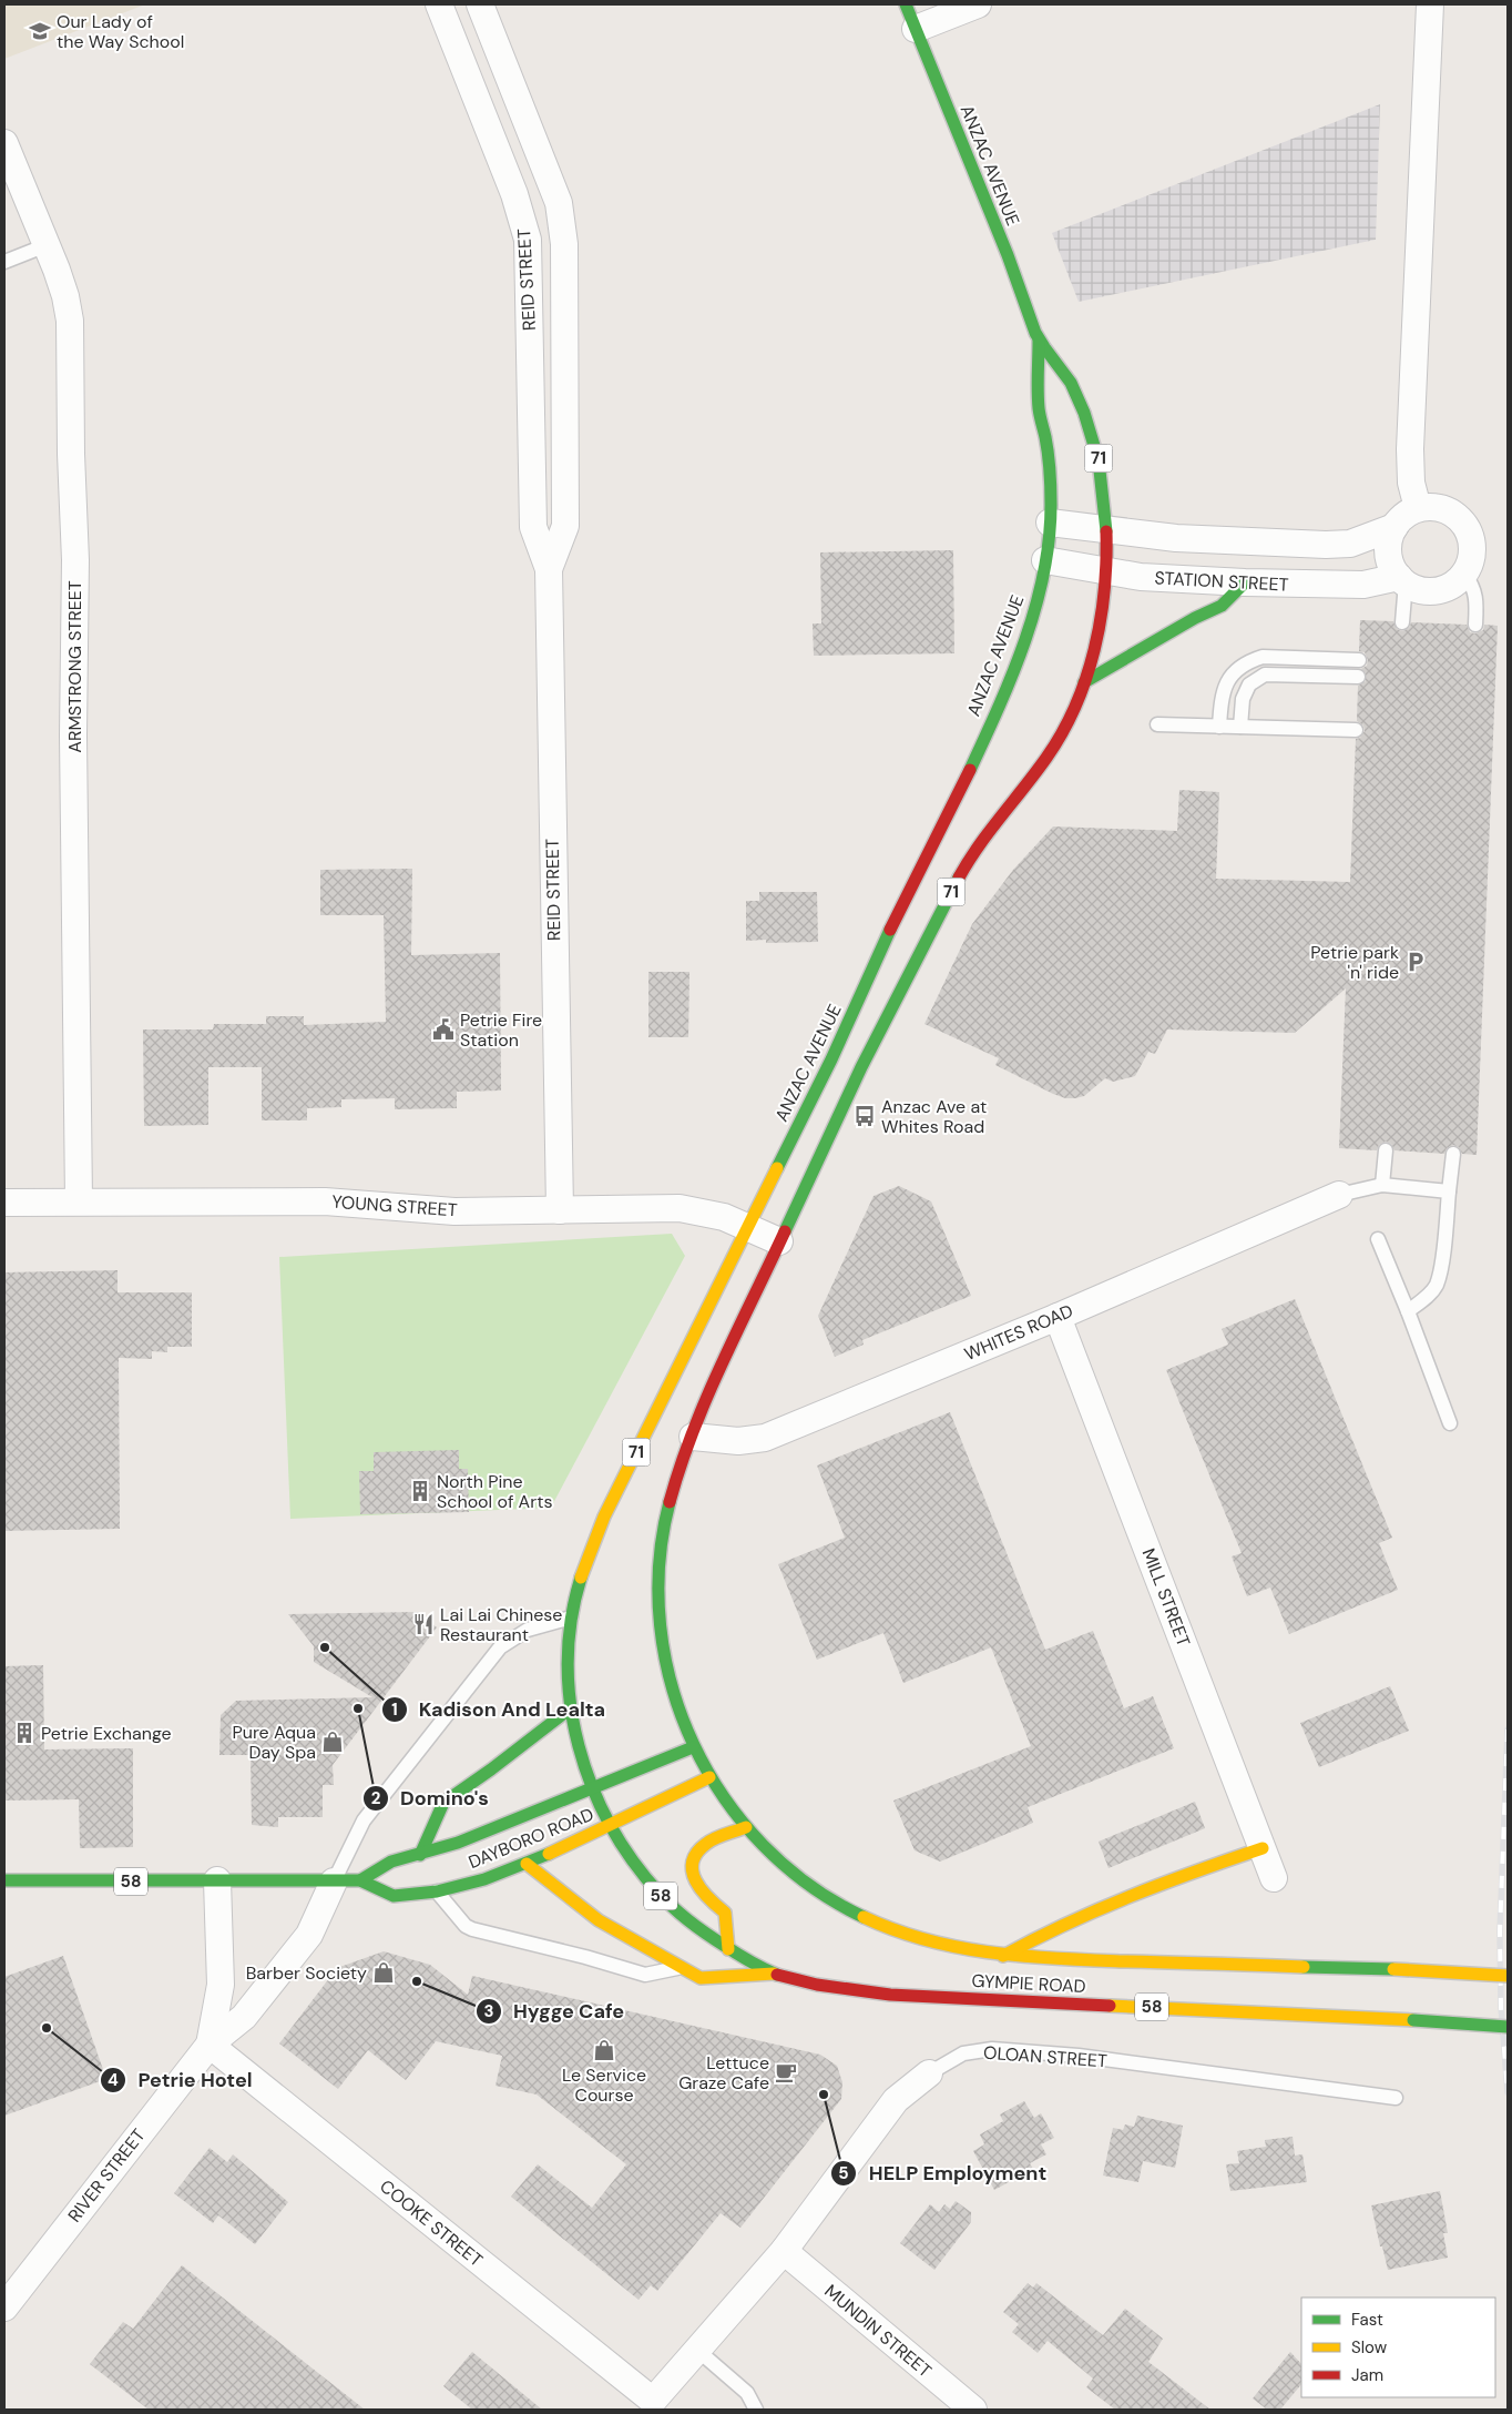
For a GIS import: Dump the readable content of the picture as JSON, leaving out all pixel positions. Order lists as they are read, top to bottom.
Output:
{
  "streets": {
    "main road": [
      "ANZAC AVENUE",
      "71",
      "DAYBORO ROAD",
      "58",
      "GYMPIE ROAD"
    ],
    "street": [
      "REID STREET",
      "STATION STREET",
      "ARMSTRONG STREET",
      "YOUNG STREET",
      "WHITES ROAD",
      "MILL STREET",
      "OLOAN STREET",
      "RIVER STREET",
      "COOKE STREET",
      "MUNDIN STREET"
    ]
  },
  "crossings": [
    ["ANZAC AVENUE", "71"],
    ["ANZAC AVENUE", "STATION STREET"],
    ["ANZAC AVENUE", "YOUNG STREET"],
    ["ANZAC AVENUE", "WHITES ROAD"],
    ["ANZAC AVENUE", "DAYBORO ROAD"],
    ["ANZAC AVENUE", "GYMPIE ROAD"],
    ["REID STREET", "YOUNG STREET"],
    ["71", "DAYBORO ROAD"],
    ["71", "GYMPIE ROAD"],
    ["ARMSTRONG STREET", "YOUNG STREET"],
    ["WHITES ROAD", "MILL STREET"],
    ["DAYBORO ROAD", "58"],
    ["DAYBORO ROAD", "GYMPIE ROAD"],
    ["DAYBORO ROAD", "RIVER STREET"],
    ["58", "GYMPIE ROAD"],
    ["OLOAN STREET", "COOKE STREET"],
    ["OLOAN STREET", "MUNDIN STREET"],
    ["RIVER STREET", "COOKE STREET"]
  ],
  "places": {
    "school or university": ["Our Lady of the Way School"],
    "parking": ["Petrie park 'n' ride"],
    "public building": ["Petrie Fire Station"],
    "bus stop": ["Anzac Ave at Whites Road"],
    "building": ["North Pine School of Arts", "Petrie Exchange"],
    "restaurant": ["Lai Lai Chinese Restaurant"],
    "other": [
      "Kadison And Lealta",
      "Domino's",
      "Hygge Cafe",
      "Petrie Hotel",
      "HELP Employment"
    ],
    "shop": ["Pure Aqua Day Spa", "Barber Society", "Le Service Course"],
    "cafe": ["Lettuce Graze Cafe"]
  },
  "legend": ["Fast", "Slow", "Jam"]
}
